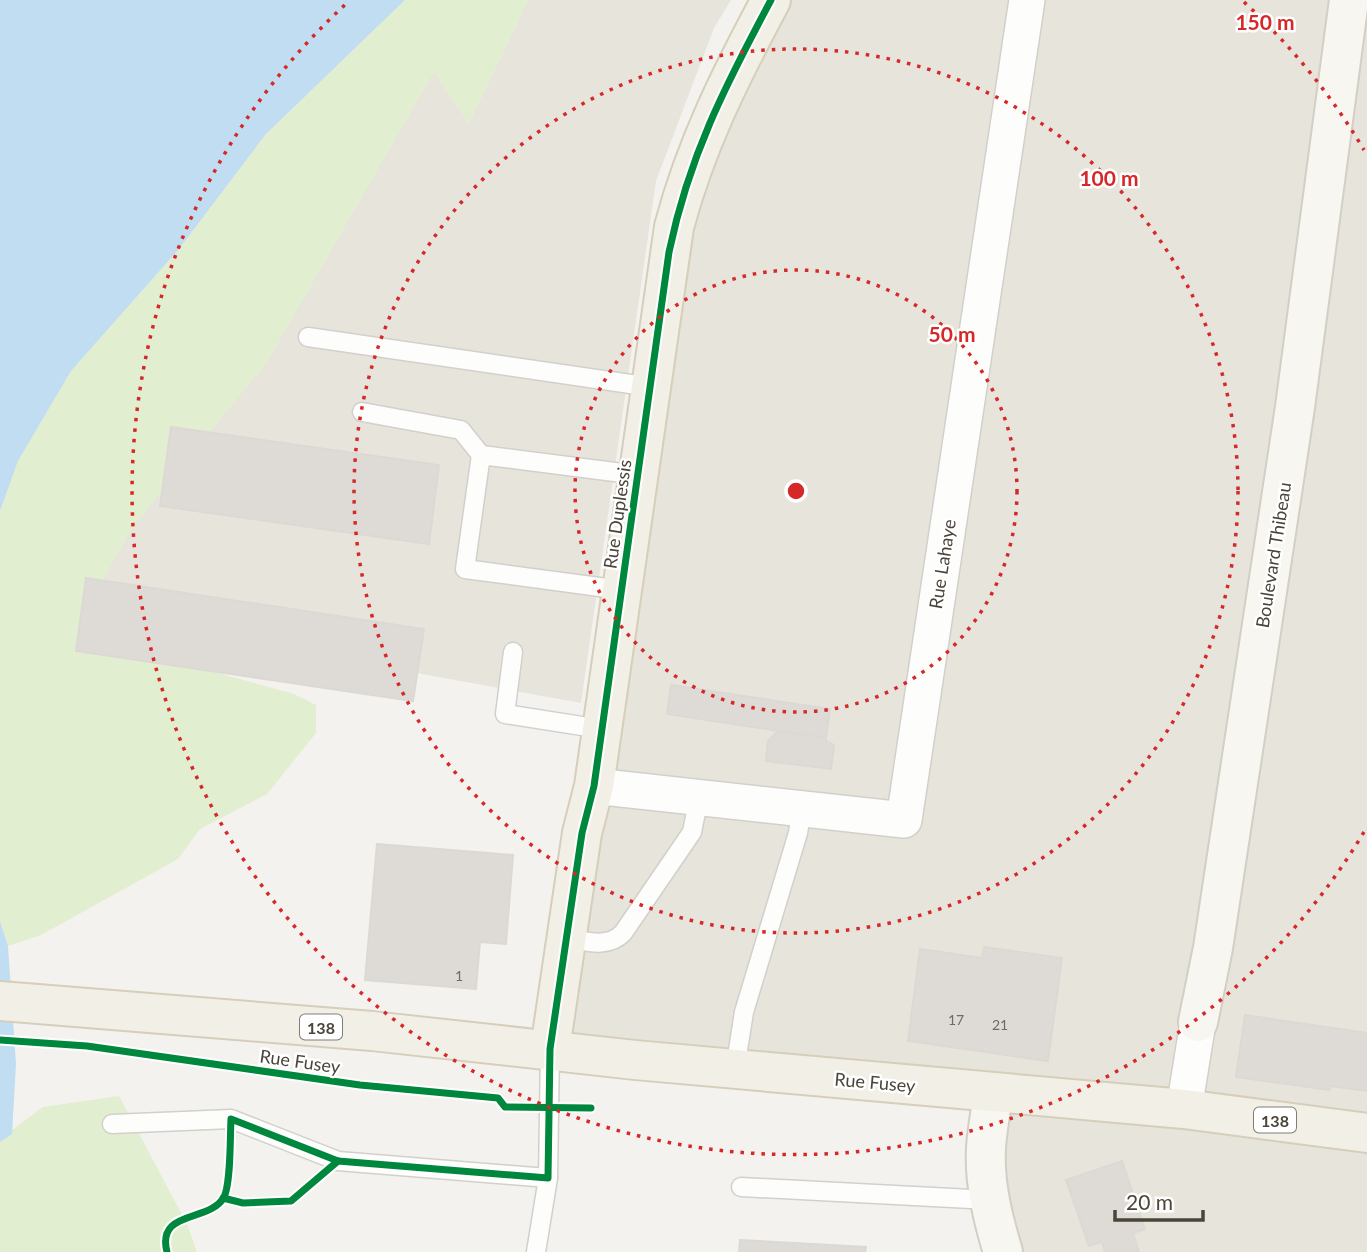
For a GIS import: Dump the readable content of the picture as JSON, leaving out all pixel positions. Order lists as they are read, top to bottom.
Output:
{
  "streets": {
    "main road": ["Rue Duplessis", "138", "Rue Fusey"],
    "street": ["Boulevard Thibeau", "Rue Lahaye"]
  },
  "crossings": [
    ["Rue Duplessis", "Rue Lahaye"],
    ["Rue Duplessis", "Rue Fusey"],
    ["Boulevard Thibeau", "Rue Fusey"]
  ],
  "house_numbers": ["1", "17", "21"],
  "scale_bar": "20 m",
  "rings": ["150 m", "100 m", "50 m"]
}
